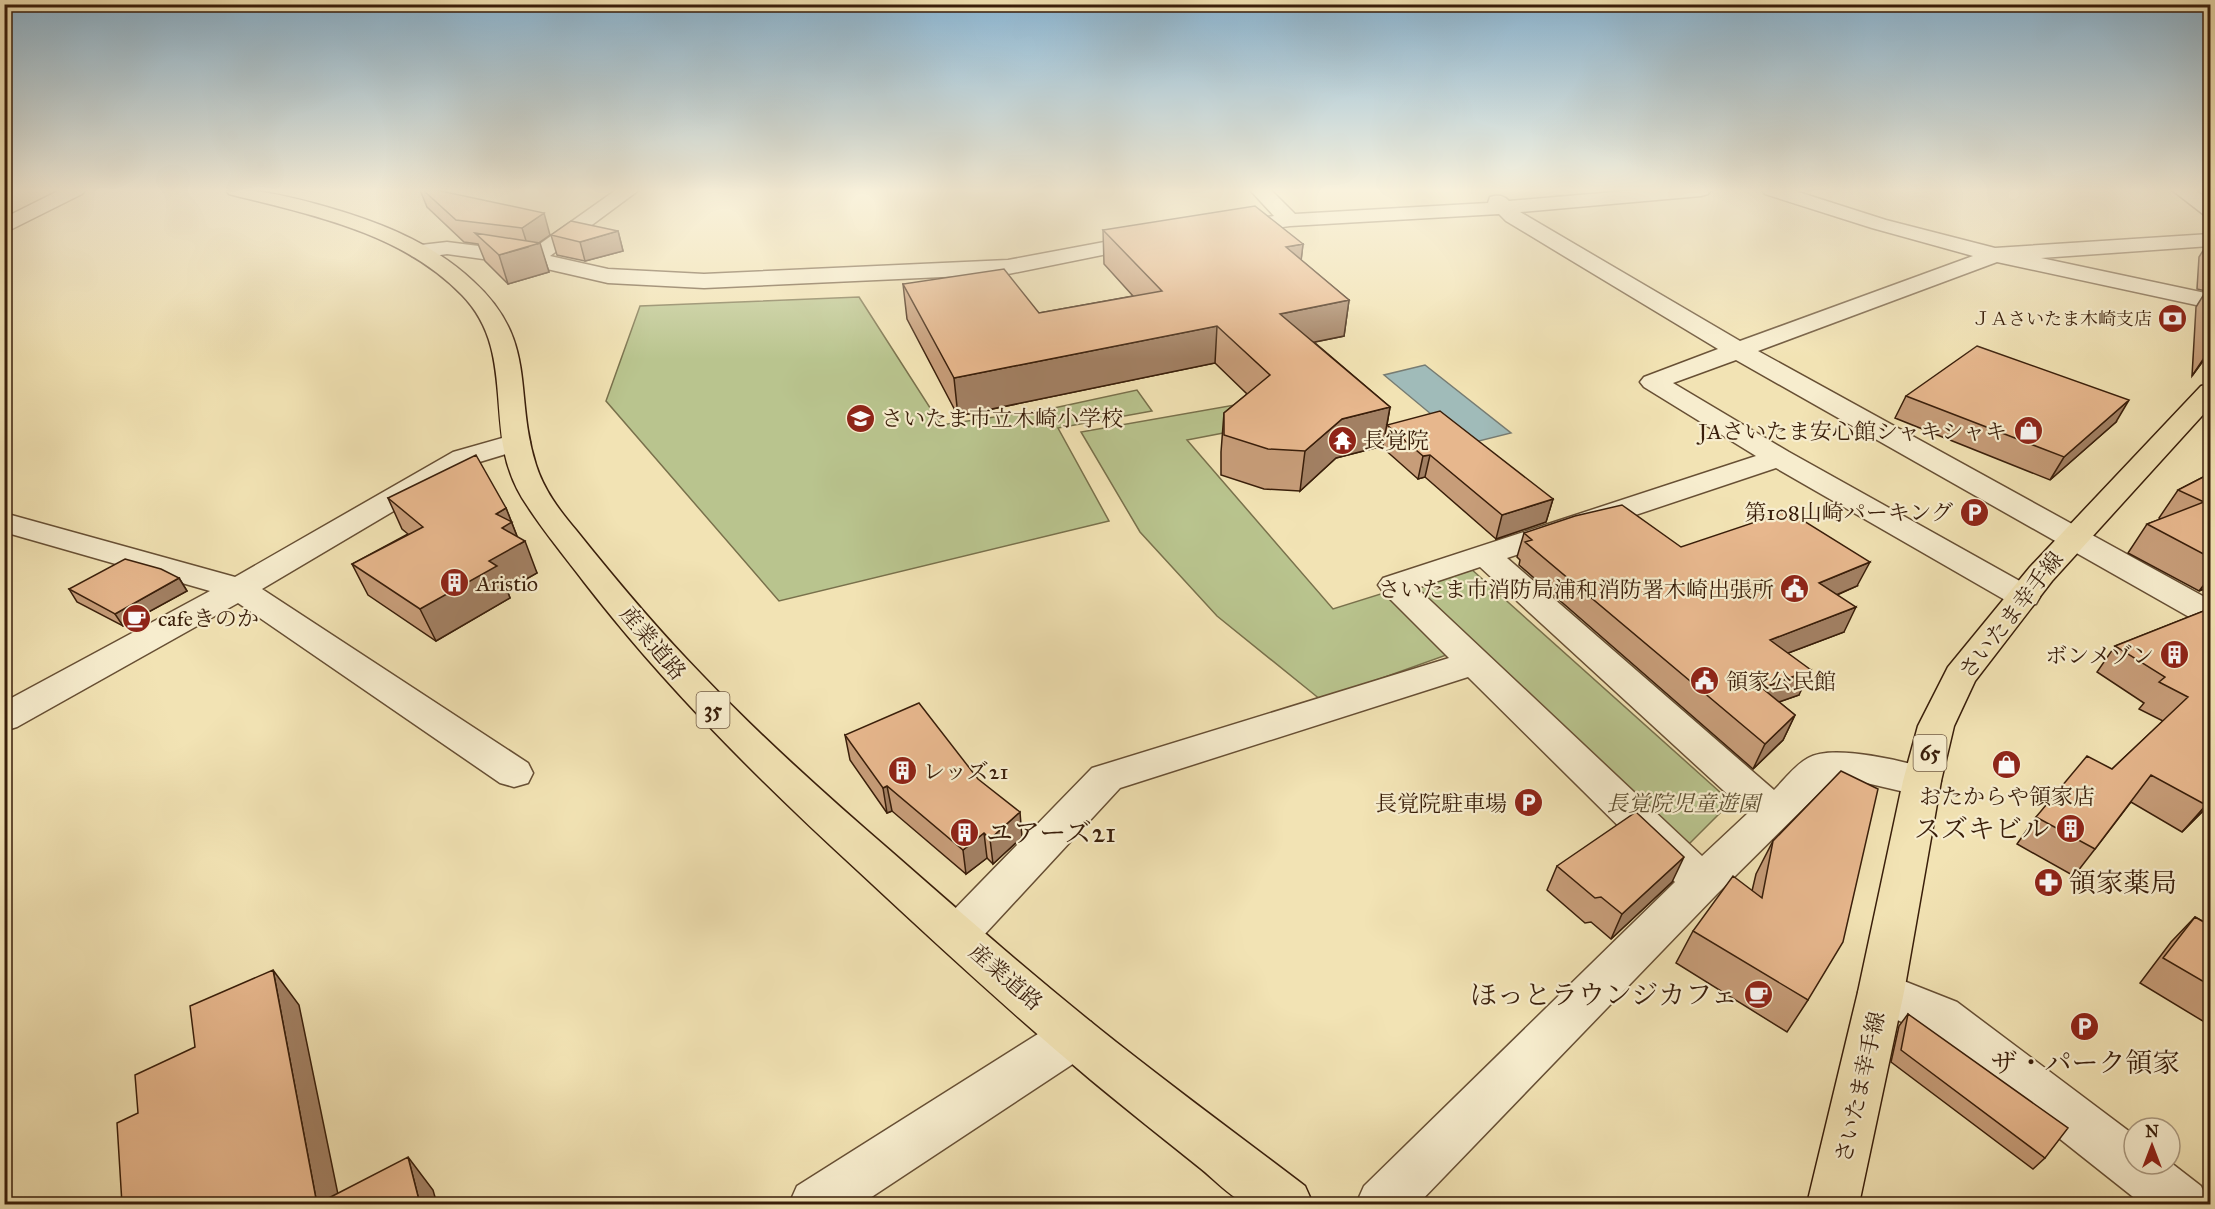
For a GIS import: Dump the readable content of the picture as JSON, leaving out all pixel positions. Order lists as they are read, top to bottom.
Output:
{
  "streets": {
    "main road": [
      "さいたま幸手線",
      "産業道路",
      "35",
      "65"
    ]
  },
  "parks": ["長覚院児童遊園"],
  "places": {
    "bank": ["ＪＡさいたま木崎支店"],
    "school or university": ["さいたま市立木崎小学校"],
    "shop": ["JAさいたま安心館シャキシャキ", "おたからや領家店"],
    "temple": ["長覚院"],
    "parking": ["第108山崎パーキング", "長覚院駐車場", "ザ・パーク領家"],
    "building": [
      "Aristio",
      "ボンメゾン",
      "レッズ21",
      "スズキビル",
      "ユアーズ21"
    ],
    "public building": ["さいたま市消防局浦和消防署木崎出張所", "領家公民館"],
    "cafe": ["cafeきのか", "ほっとラウンジカフェ"],
    "pharmacy": ["領家薬局"]
  },
  "north": "top"
}
